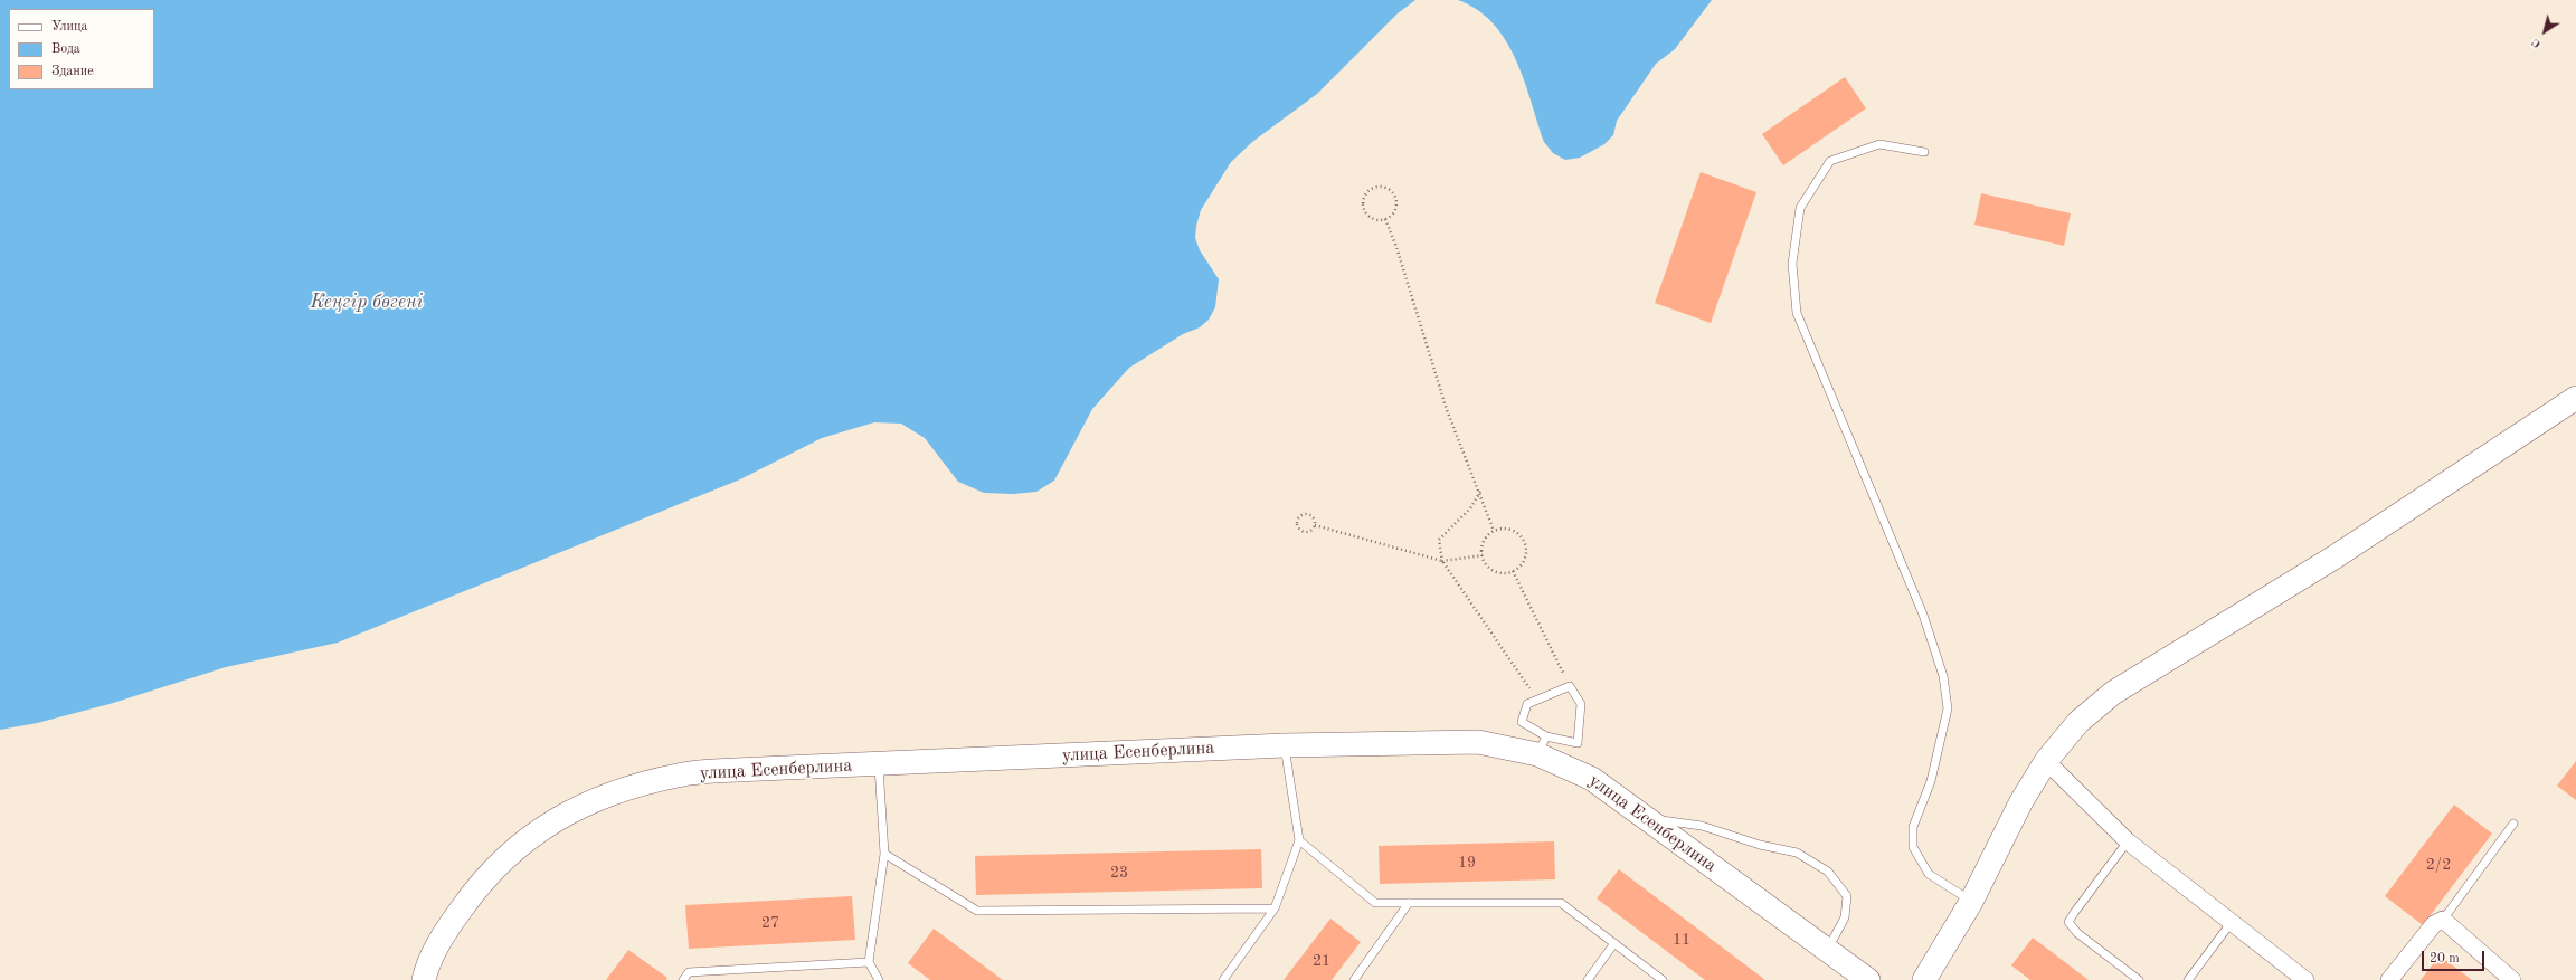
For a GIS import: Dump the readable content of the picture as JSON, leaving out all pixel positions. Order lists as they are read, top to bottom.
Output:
{
  "streets": {
    "street": ["улица Есенберлина"]
  },
  "water": ["Кеңгір бөгені"],
  "house_numbers": [
    "19",
    "2/2",
    "23",
    "27",
    "11",
    "21"
  ],
  "legend": ["Улица", "Вода", "Здание"],
  "scale_bar": "20 m",
  "north": "bottom left"
}
